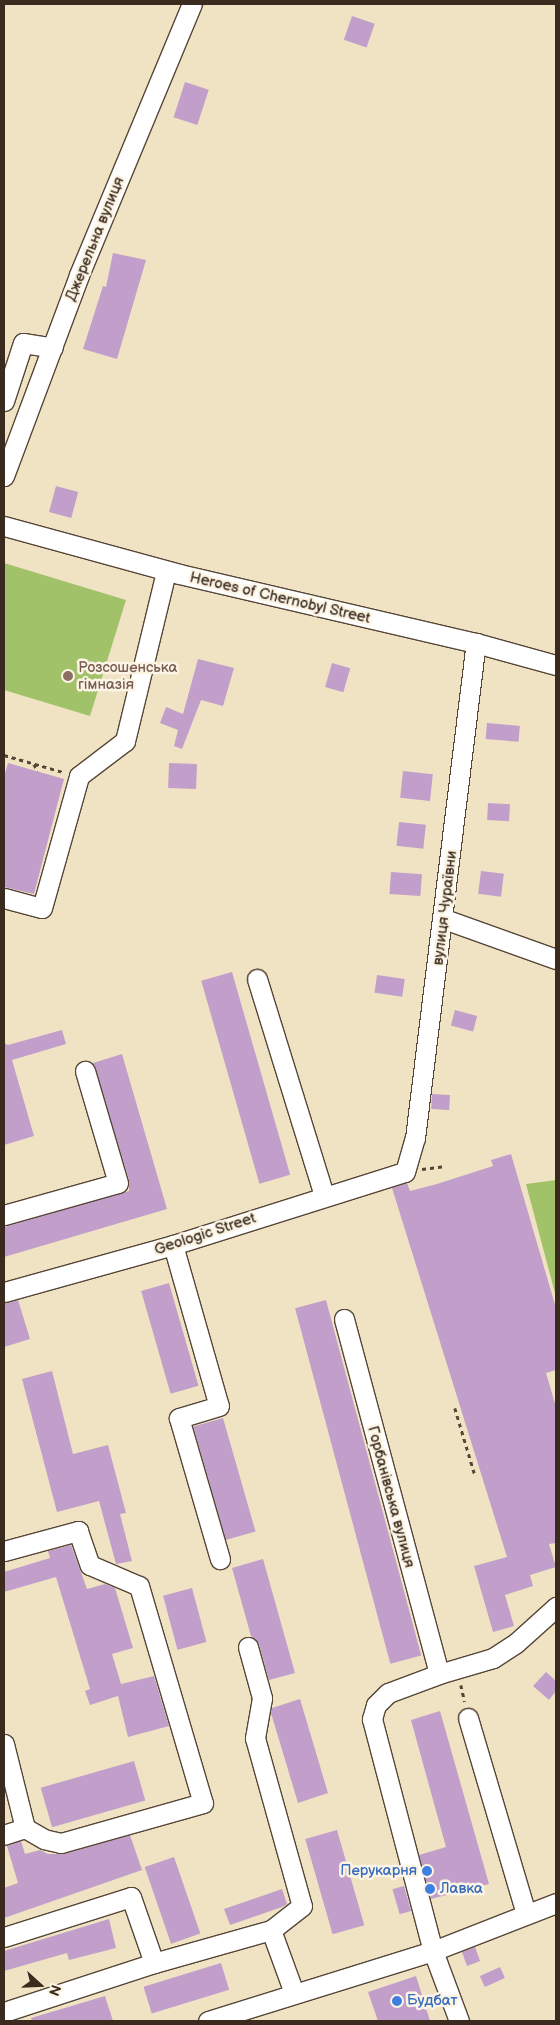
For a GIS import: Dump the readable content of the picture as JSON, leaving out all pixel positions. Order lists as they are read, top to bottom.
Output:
{
  "streets": {
    "street": [
      "Джерельна вулиця",
      "Heroes of Chernobyl Street",
      "вулиця Чураївни",
      "Geologic Street",
      "Горбанівська вулиця"
    ]
  },
  "crossings": [
    ["Heroes of Chernobyl Street", "вулиця Чураївни"],
    ["вулиця Чураївни", "Geologic Street"]
  ],
  "places": [
    "Розсошенська гімназія",
    "Перукарня",
    "Лавка",
    "Будбат"
  ],
  "north": "right"
}
